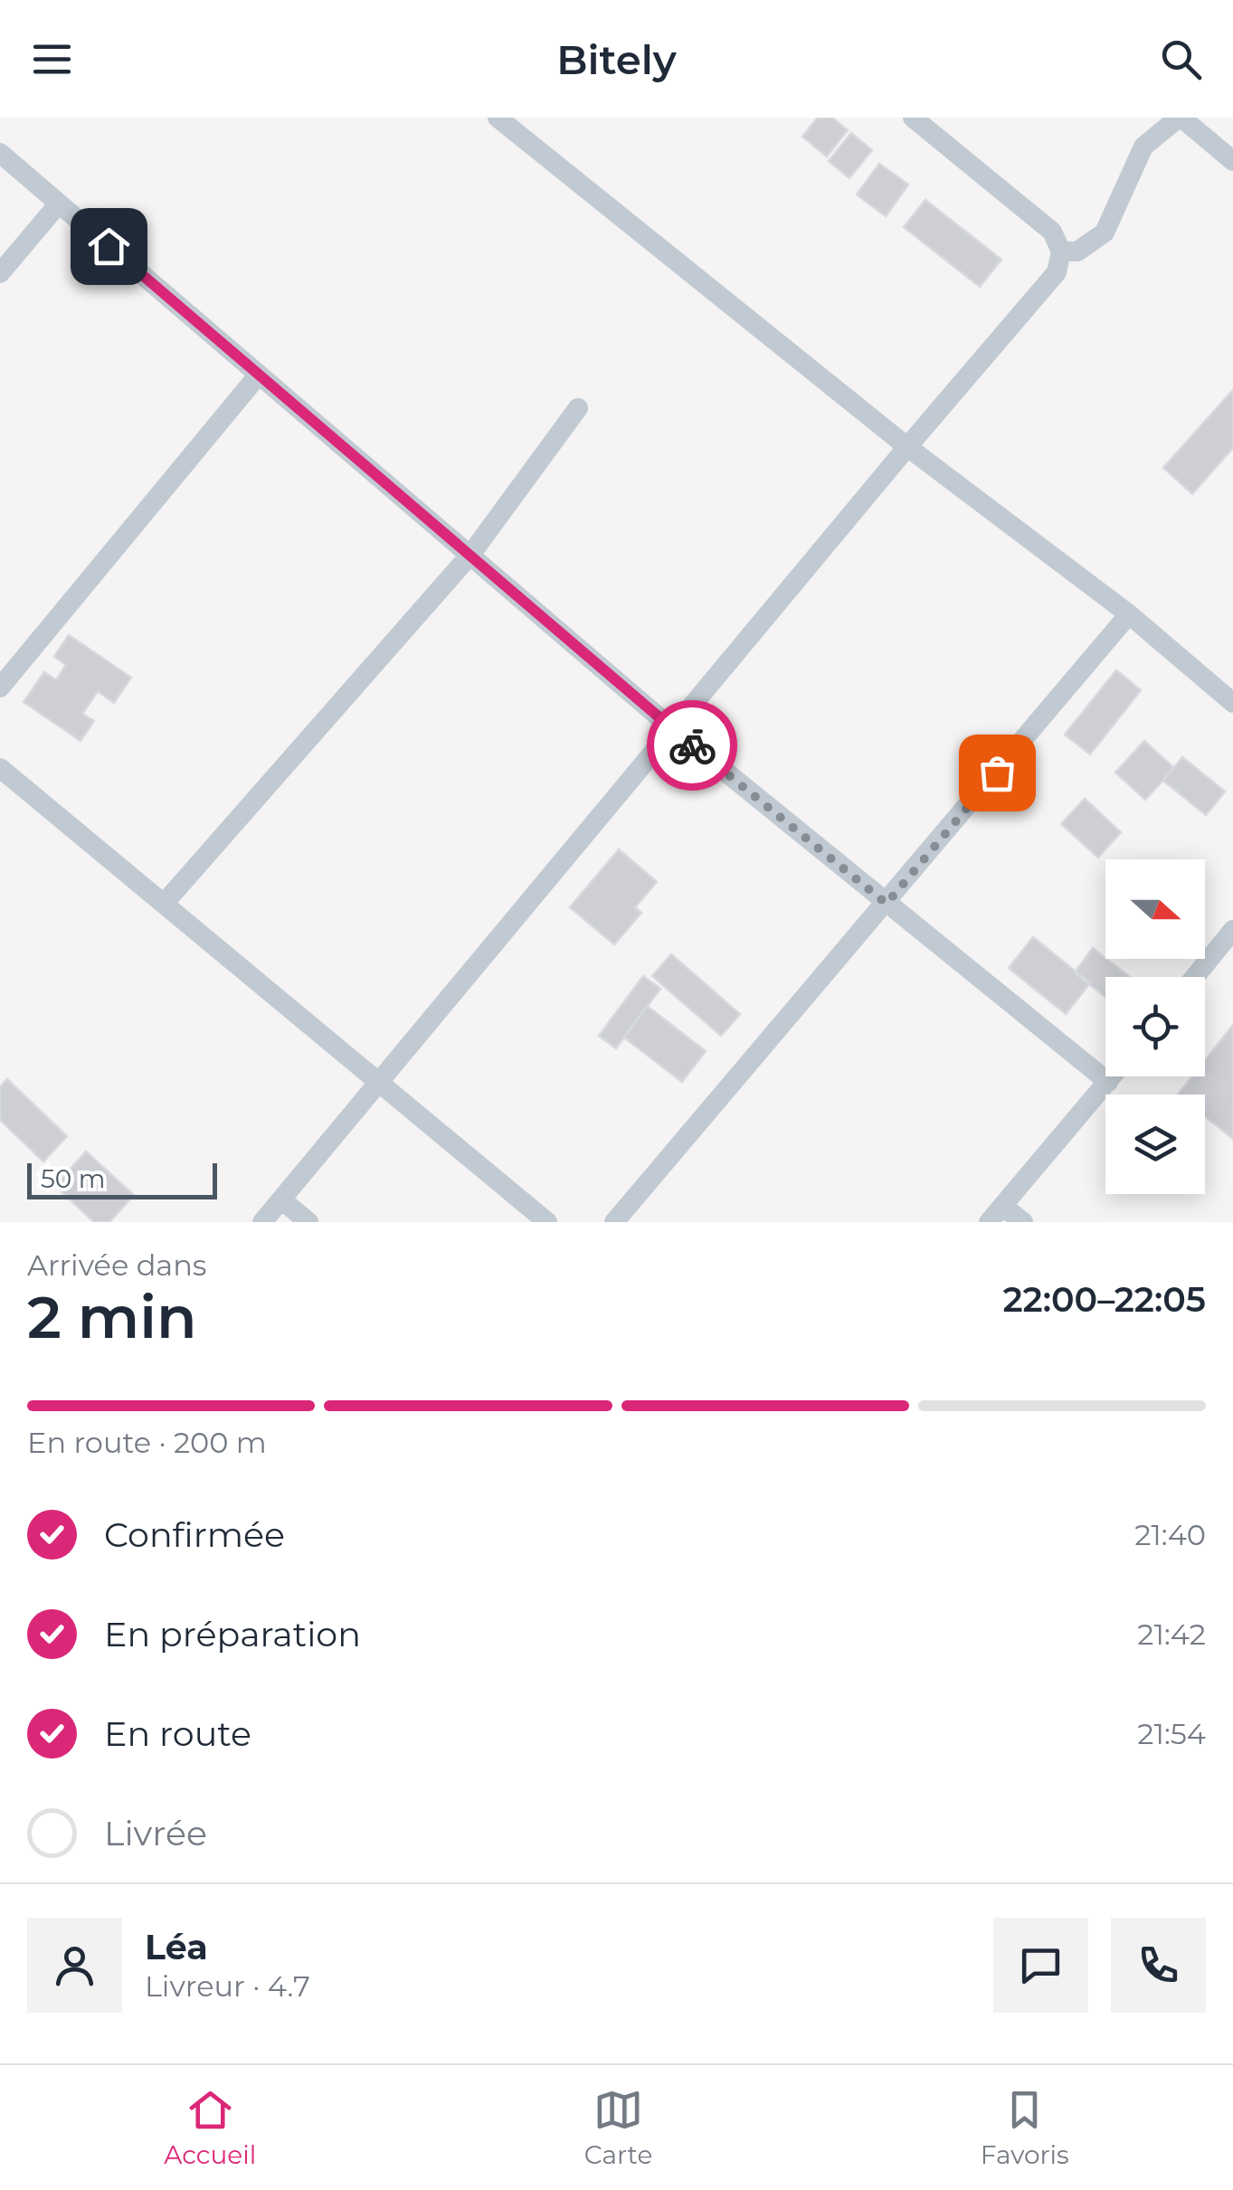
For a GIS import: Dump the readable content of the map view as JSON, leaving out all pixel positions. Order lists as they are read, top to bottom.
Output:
{
  "scale_bar": "50 m",
  "north": "right",
  "page": {
    "header": "Bitely",
    "scale": "50 m",
    "heading": ["2 min", "Arrivée dans", "22:00–22:05"],
    "panel": ["Léa", "Livreur · 4.7"],
    "bar": "En route · 200 m",
    "list": [
      ["Confirmée", "21:40"],
      ["En préparation", "21:42"],
      ["En route", "21:54"],
      "Livrée"
    ],
    "tabs": ["Accueil", "Carte", "Favoris"]
  }
}
